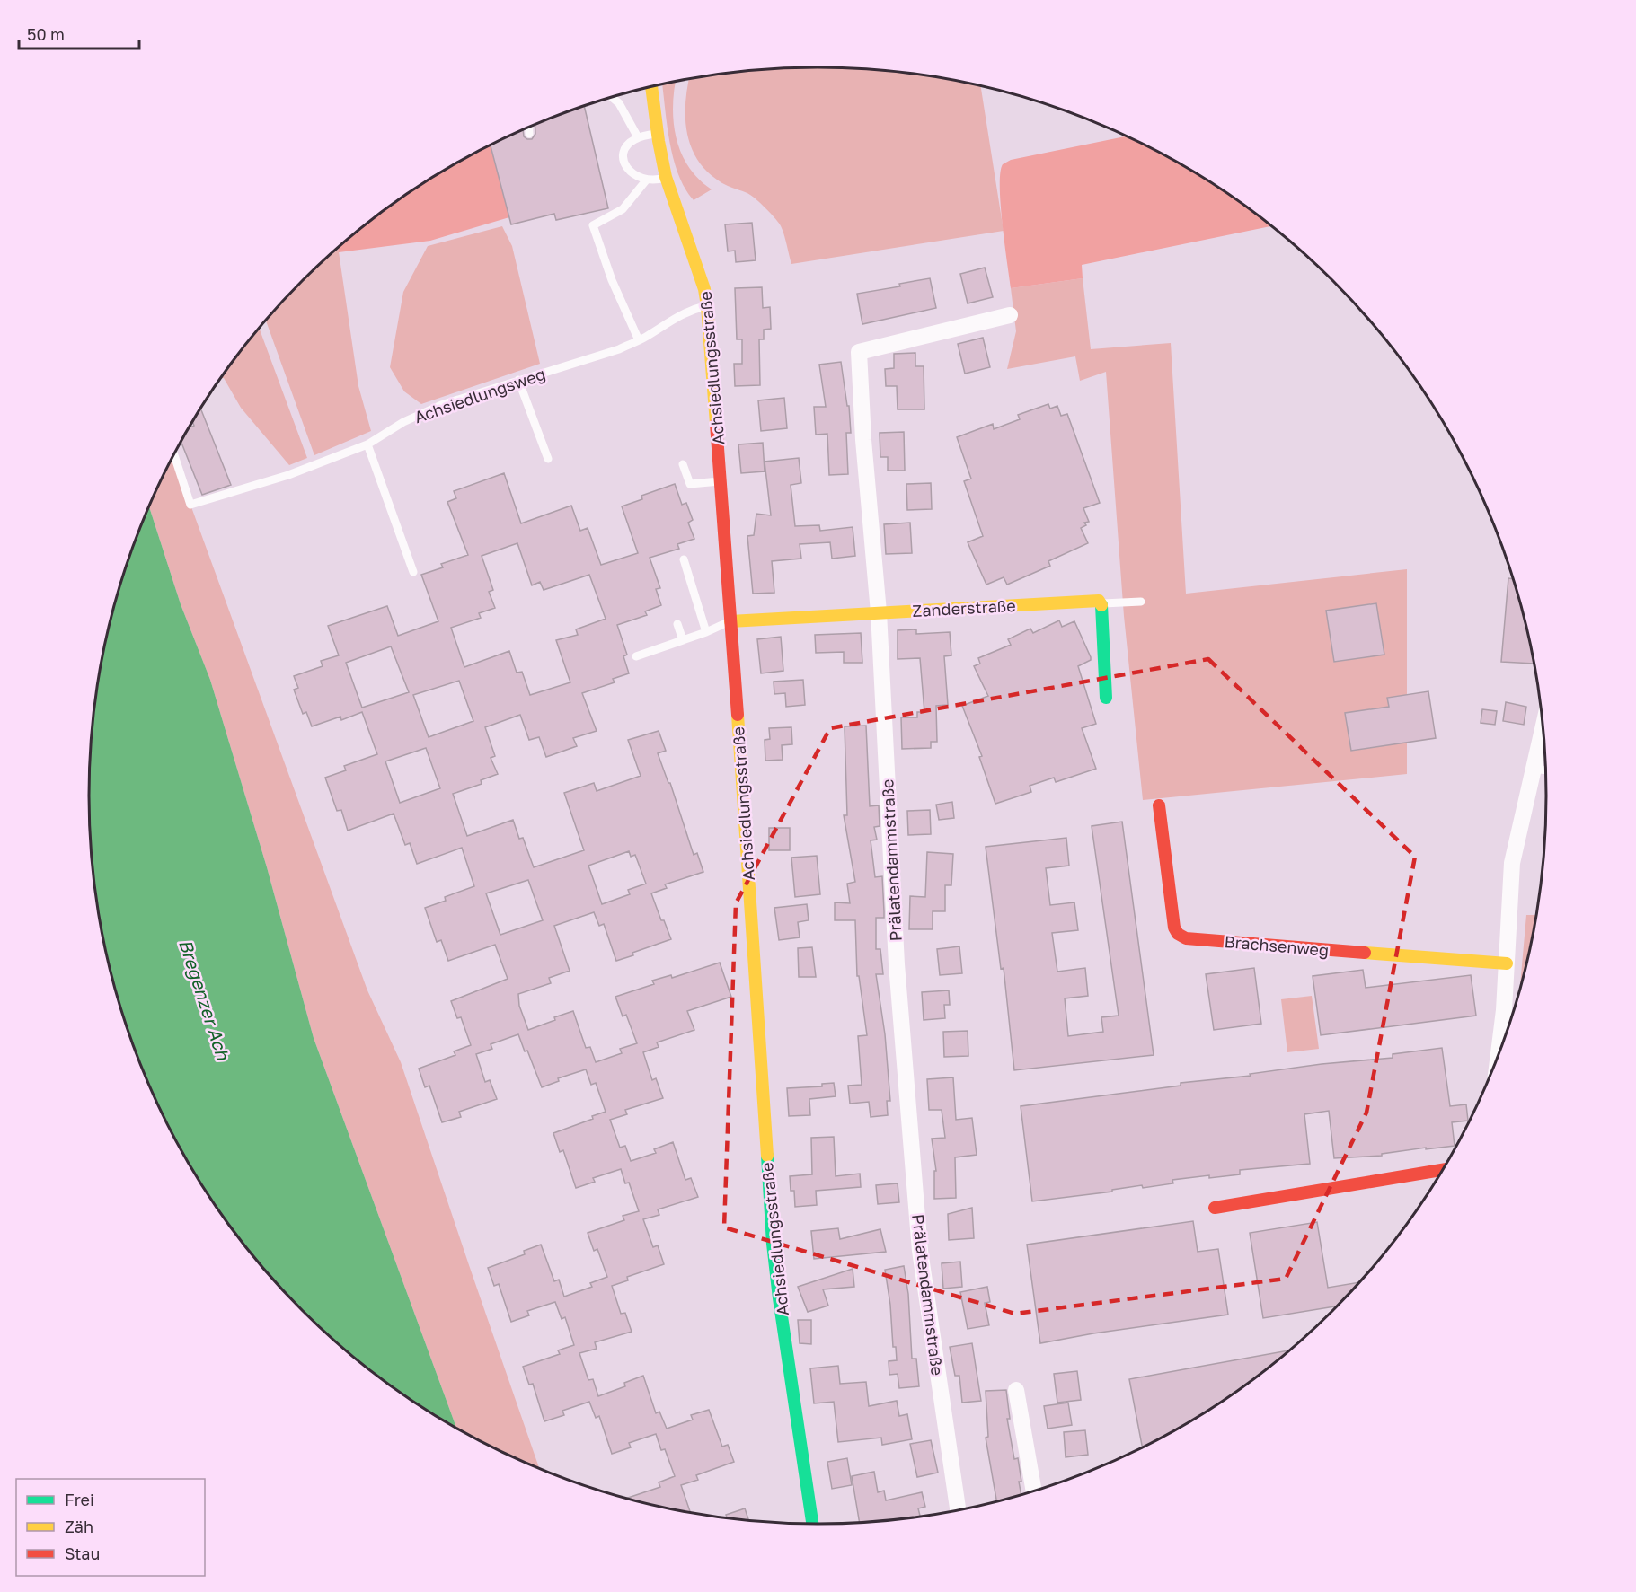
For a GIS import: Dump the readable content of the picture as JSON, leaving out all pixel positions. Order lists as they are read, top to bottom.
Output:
{
  "streets": {
    "street": [
      "Achsiedlungsstraße",
      "Zanderstraße",
      "Prälatendammstraße",
      "Brachsenweg"
    ],
    "lane": ["Achsiedlungsweg"]
  },
  "crossings": [
    ["Achsiedlungsstraße", "Achsiedlungsweg"],
    ["Achsiedlungsstraße", "Zanderstraße"],
    ["Zanderstraße", "Prälatendammstraße"]
  ],
  "water": ["Bregenzer Ach"],
  "legend": ["Frei", "Zäh", "Stau"],
  "scale_bar": "50 m"
}
